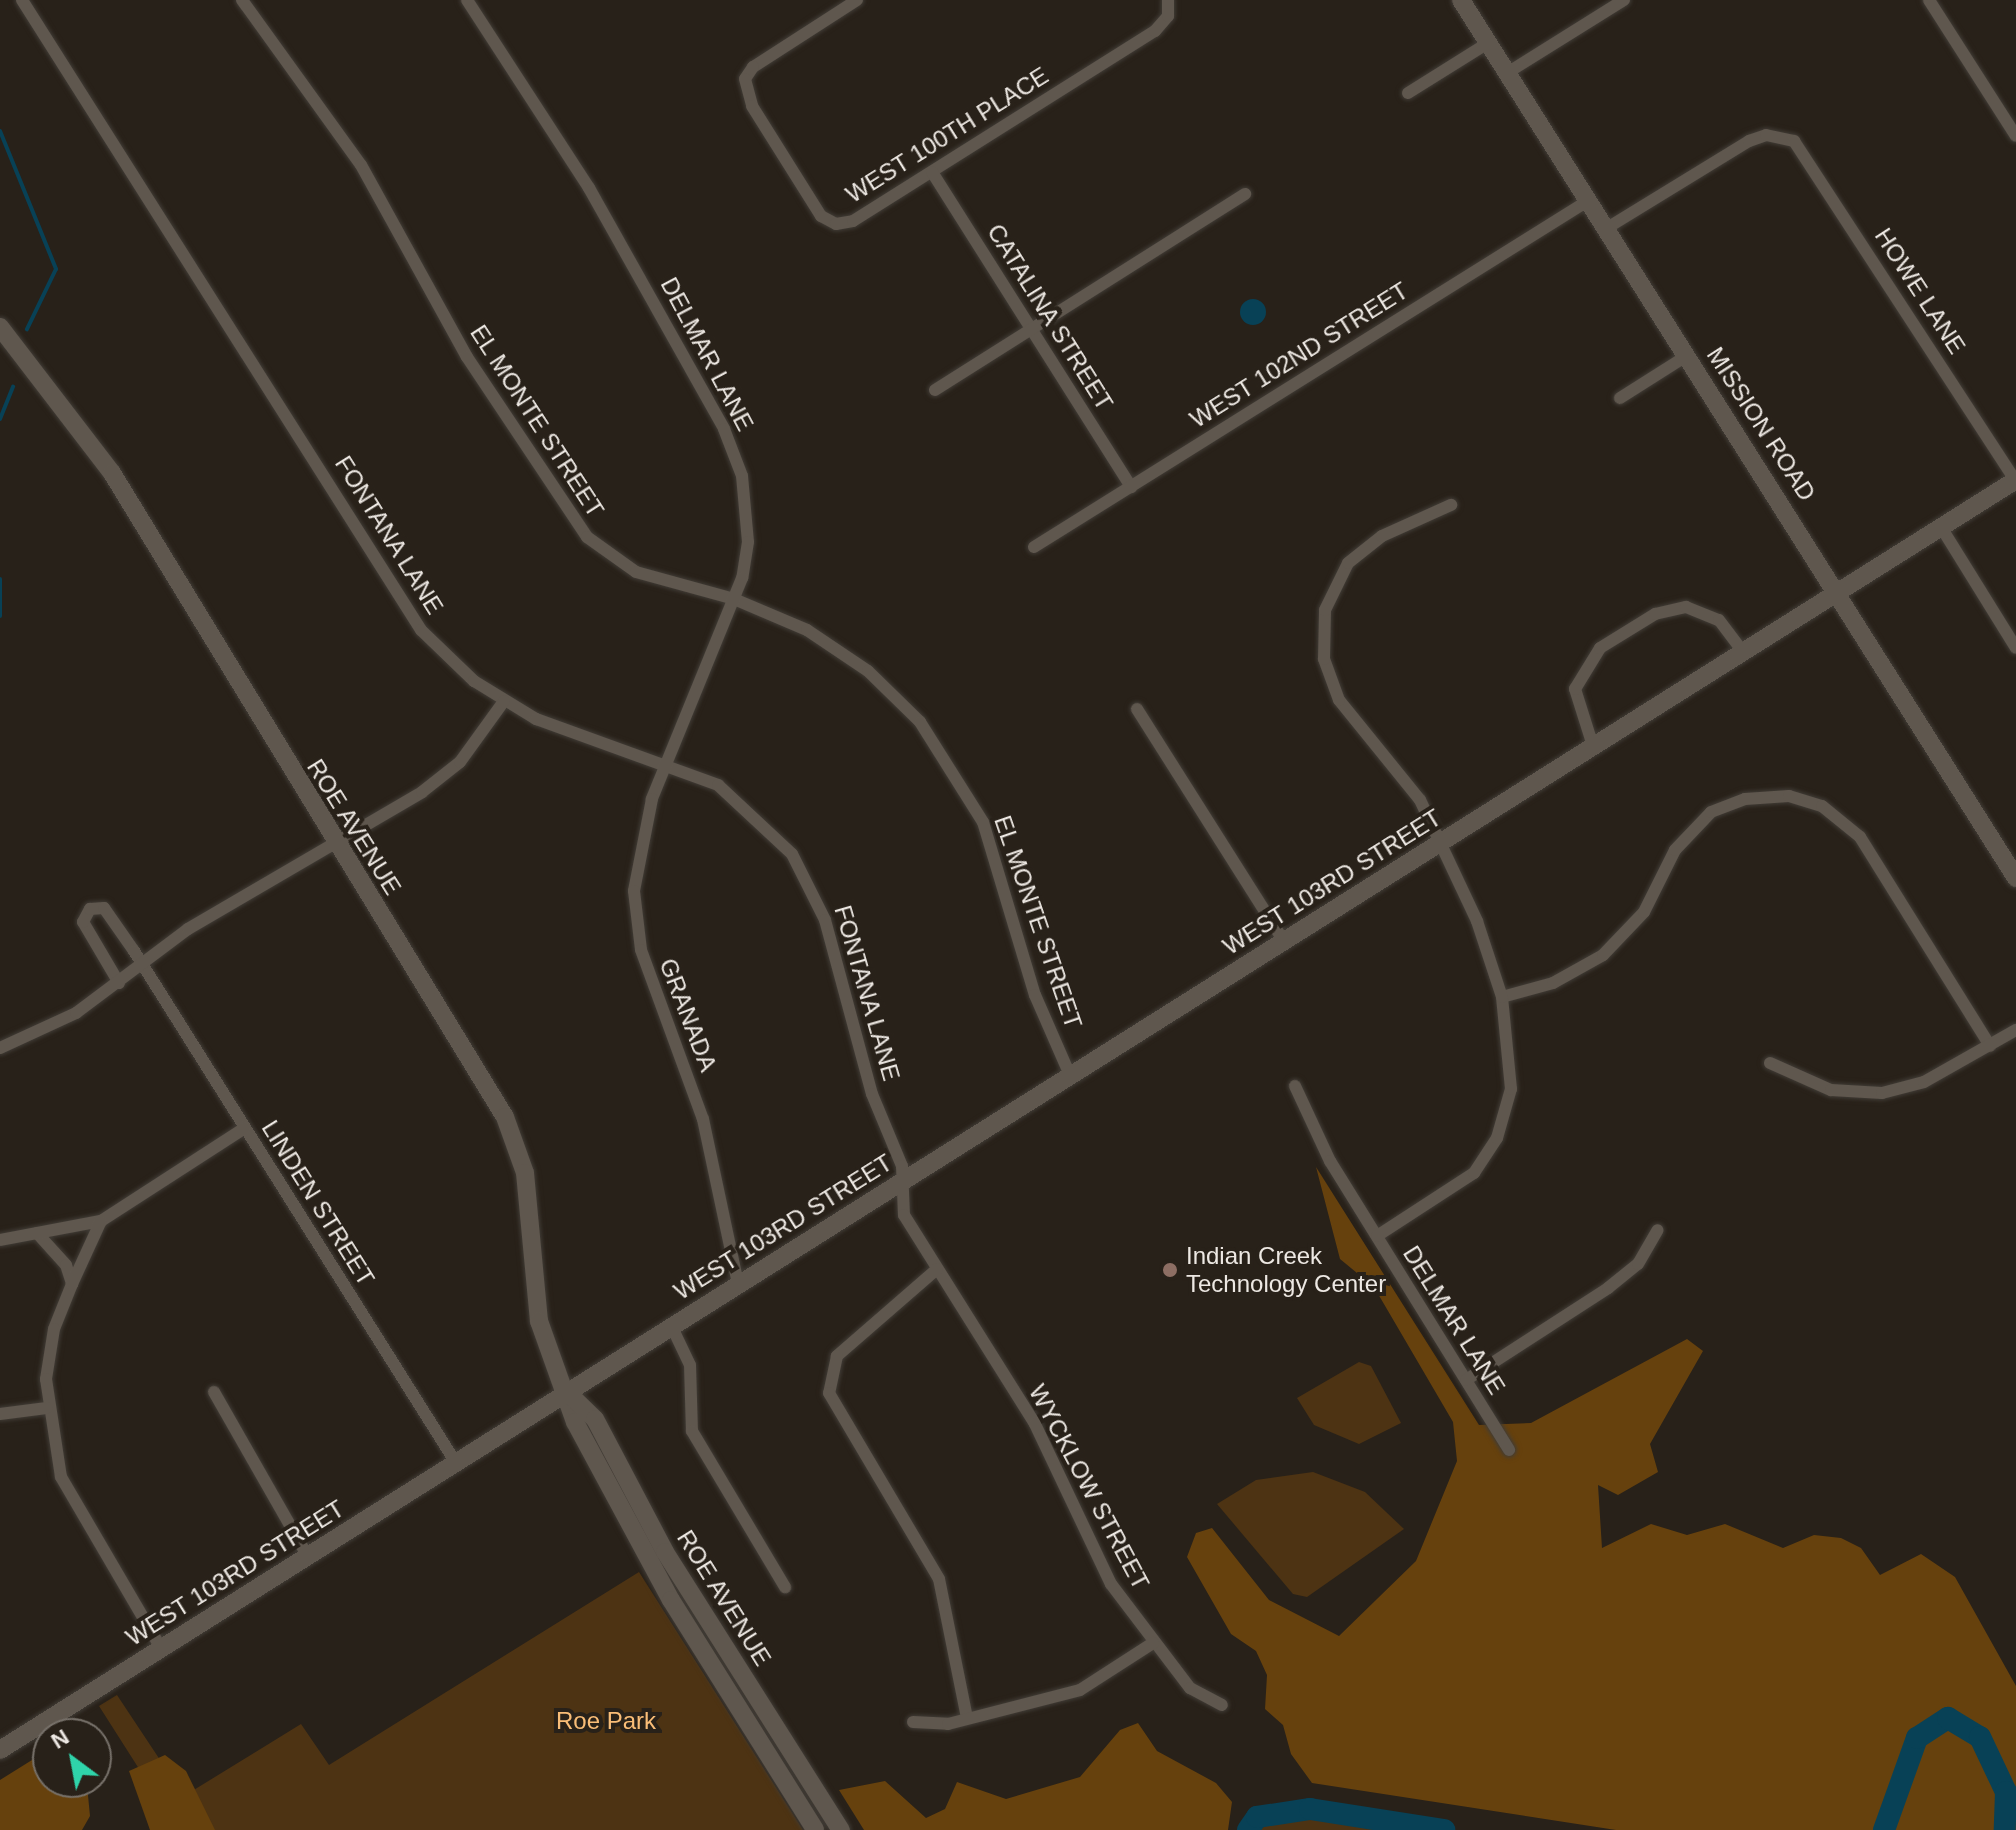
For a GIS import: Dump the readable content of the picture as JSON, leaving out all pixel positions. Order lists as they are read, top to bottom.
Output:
{
  "streets": {
    "main road": ["MISSION ROAD", "ROE AVENUE", "WEST 103RD STREET"],
    "street": [
      "WEST 100TH PLACE",
      "HOWE LANE",
      "CATALINA STREET",
      "DELMAR LANE",
      "WEST 102ND STREET",
      "EL MONTE STREET",
      "FONTANA LANE",
      "GRANADA",
      "LINDEN STREET",
      "WYCKLOW STREET"
    ]
  },
  "crossings": [
    ["WEST 100TH PLACE", "CATALINA STREET"],
    ["HOWE LANE", "MISSION ROAD"],
    ["HOWE LANE", "WEST 103RD STREET"],
    ["CATALINA STREET", "WEST 102ND STREET"],
    ["DELMAR LANE", "EL MONTE STREET"],
    ["DELMAR LANE", "FONTANA LANE"],
    ["DELMAR LANE", "GRANADA"],
    ["WEST 102ND STREET", "MISSION ROAD"],
    ["EL MONTE STREET", "WEST 103RD STREET"],
    ["MISSION ROAD", "WEST 103RD STREET"],
    ["FONTANA LANE", "WEST 103RD STREET"],
    ["FONTANA LANE", "GRANADA"],
    ["FONTANA LANE", "WYCKLOW STREET"],
    ["ROE AVENUE", "WEST 103RD STREET"],
    ["WEST 103RD STREET", "GRANADA"],
    ["WEST 103RD STREET", "LINDEN STREET"],
    ["WEST 103RD STREET", "WYCKLOW STREET"]
  ],
  "parks": ["Roe Park"],
  "places": ["Indian Creek Technology Center"],
  "north": "top left"
}
